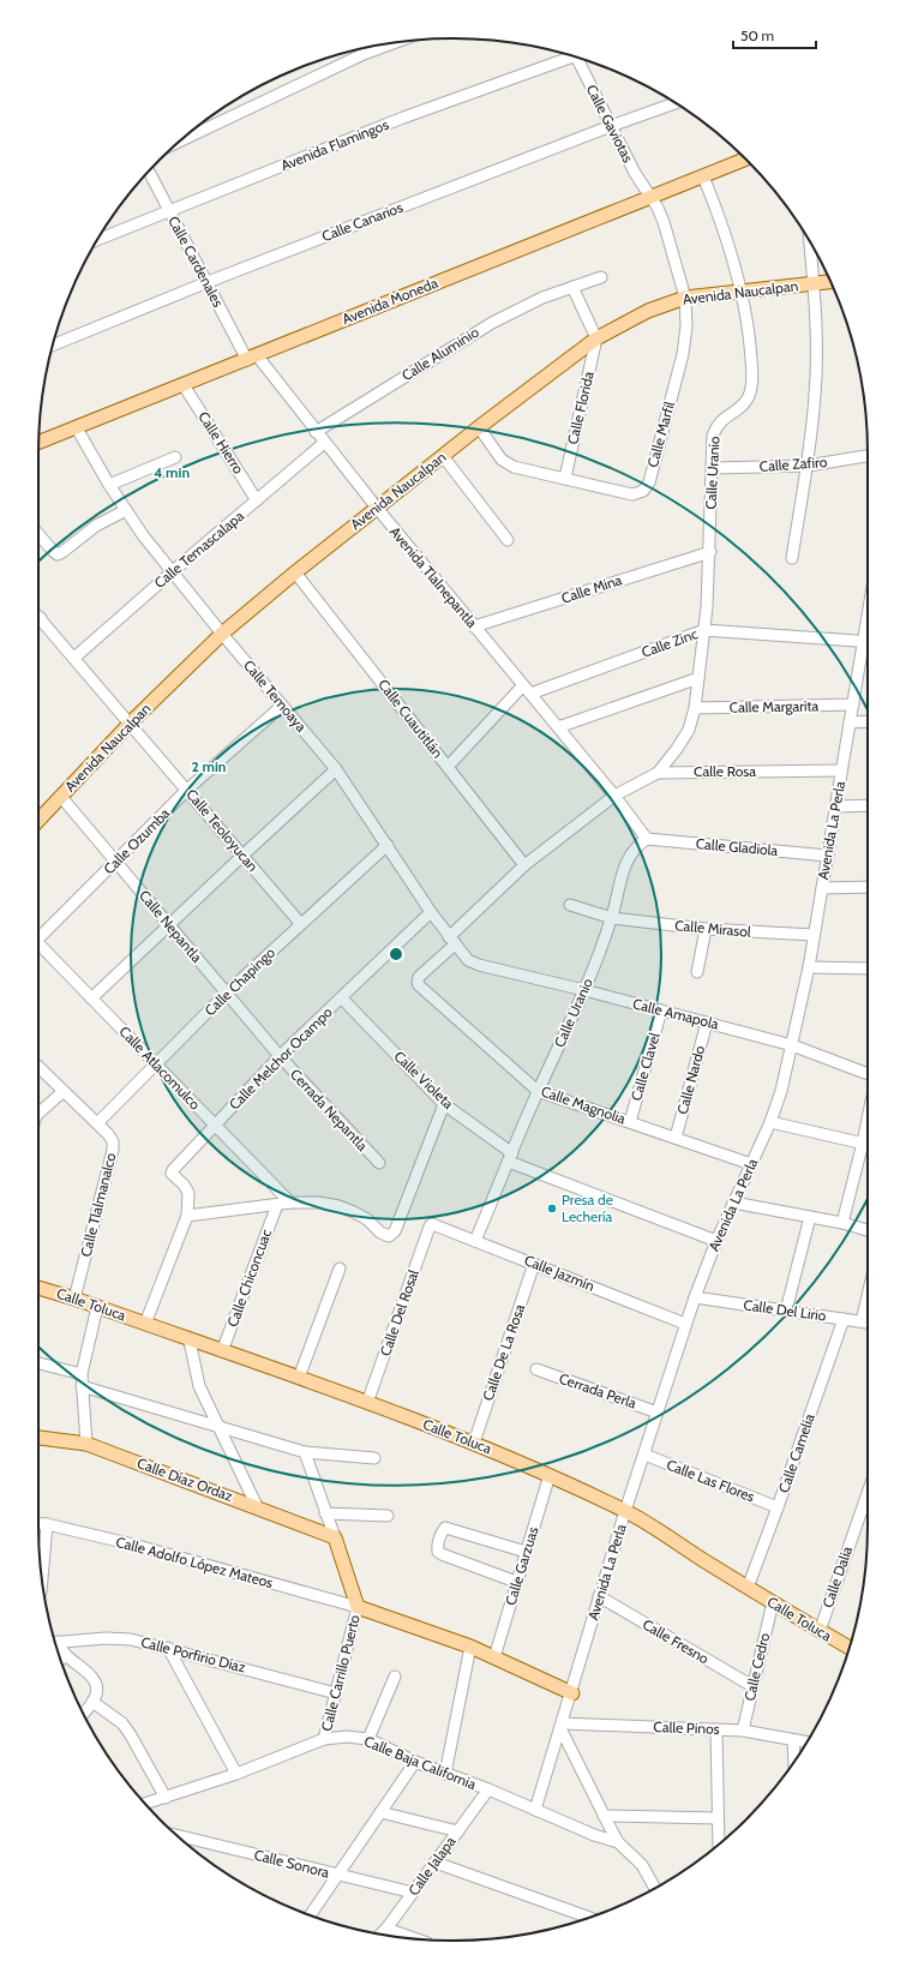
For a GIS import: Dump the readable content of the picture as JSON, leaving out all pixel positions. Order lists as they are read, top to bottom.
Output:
{
  "streets": {
    "main road": [
      "Avenida Naucalpan",
      "Avenida Moneda",
      "Calle Toluca",
      "Calle Díaz Ordaz",
      "Calle Adolfo López Mateos"
    ],
    "street": [
      "Calle Gaviotas",
      "Avenida Flamingos",
      "Calle Canarios",
      "Calle Cardenales",
      "Calle Aluminio",
      "Calle Florida",
      "Calle Marfil",
      "Calle Hierro",
      "Calle Zafiro",
      "Calle Uranio",
      "Calle Temascalapa",
      "Avenida Tlalnepantla",
      "Calle Mina",
      "Calle Zinc",
      "Calle Temoaya",
      "Calle Margarita",
      "Calle Cuautitlán",
      "Calle Rosa",
      "Calle Teoloyucan",
      "Avenida La Perla",
      "Calle Ozumba",
      "Calle Gladiola",
      "Calle Nepantla",
      "Calle Mirasol",
      "Calle Chapingo",
      "Calle Amapola",
      "Calle Melchor Ocampo",
      "Calle Clavel",
      "Calle Atlacomulco",
      "Calle Violeta",
      "Calle Nardo",
      "Calle Magnolia",
      "Cerrada Nepantla",
      "Calle Tlalmanalco",
      "Calle Jazmín",
      "Calle Chiconcuac",
      "Calle Del Lirio",
      "Calle Del Rosal",
      "Calle De La Rosa",
      "Cerrada Perla",
      "Calle Camelia",
      "Calle Las Flores",
      "Calle Garzuas",
      "Calle Dalia",
      "Calle Fresno",
      "Calle Porfirio Díaz",
      "Calle Cedro",
      "Calle Carrillo Puerto",
      "Calle Pinos",
      "Calle Baja California",
      "Calle Sonora",
      "Calle Jalapa"
    ]
  },
  "crossings": [
    ["Calle Gaviotas", "Calle Canarios"],
    ["Calle Gaviotas", "Avenida Moneda"],
    ["Calle Gaviotas", "Calle Marfil"],
    ["Avenida Flamingos", "Calle Cardenales"],
    ["Calle Canarios", "Calle Cardenales"],
    ["Calle Cardenales", "Avenida Moneda"],
    ["Calle Cardenales", "Avenida Tlalnepantla"],
    ["Avenida Naucalpan", "Calle Florida"],
    ["Avenida Naucalpan", "Calle Marfil"],
    ["Avenida Naucalpan", "Calle Uranio"],
    ["Avenida Naucalpan", "Avenida Tlalnepantla"],
    ["Avenida Naucalpan", "Calle Temoaya"],
    ["Avenida Naucalpan", "Calle Cuautitlán"],
    ["Avenida Naucalpan", "Calle Teoloyucan"],
    ["Avenida Naucalpan", "Calle Nepantla"],
    ["Avenida Moneda", "Calle Marfil"],
    ["Avenida Moneda", "Calle Hierro"],
    ["Avenida Moneda", "Calle Uranio"],
    ["Avenida Moneda", "Avenida Tlalnepantla"],
    ["Avenida Moneda", "Calle Temoaya"],
    ["Calle Aluminio", "Avenida Tlalnepantla"],
    ["Calle Florida", "Calle Marfil"],
    ["Calle Hierro", "Calle Temascalapa"],
    ["Calle Zafiro", "Calle Uranio"],
    ["Calle Uranio", "Calle Mina"],
    ["Calle Uranio", "Calle Zinc"],
    ["Calle Uranio", "Calle Margarita"],
    ["Calle Uranio", "Calle Rosa"],
    ["Calle Uranio", "Calle Gladiola"],
    ["Calle Uranio", "Calle Mirasol"],
    ["Calle Uranio", "Calle Amapola"],
    ["Calle Uranio", "Calle Violeta"],
    ["Calle Uranio", "Calle Magnolia"],
    ["Calle Uranio", "Calle Jazmín"],
    ["Calle Temascalapa", "Avenida Tlalnepantla"],
    ["Calle Temascalapa", "Calle Temoaya"],
    ["Calle Temascalapa", "Calle Teoloyucan"],
    ["Avenida Tlalnepantla", "Calle Mina"],
    ["Avenida Tlalnepantla", "Calle Zinc"],
    ["Avenida Tlalnepantla", "Calle Rosa"],
    ["Calle Temoaya", "Calle Ozumba"],
    ["Calle Temoaya", "Calle Chapingo"],
    ["Calle Temoaya", "Calle Amapola"],
    ["Calle Temoaya", "Calle Melchor Ocampo"],
    ["Calle Temoaya", "Calle Magnolia"],
    ["Calle Margarita", "Avenida La Perla"],
    ["Calle Rosa", "Avenida La Perla"],
    ["Calle Teoloyucan", "Calle Ozumba"],
    ["Calle Teoloyucan", "Calle Chapingo"],
    ["Avenida La Perla", "Calle Gladiola"],
    ["Avenida La Perla", "Calle Mirasol"],
    ["Avenida La Perla", "Calle Amapola"],
    ["Avenida La Perla", "Calle Violeta"],
    ["Avenida La Perla", "Calle Magnolia"],
    ["Avenida La Perla", "Calle Jazmín"],
    ["Avenida La Perla", "Calle Toluca"],
    ["Avenida La Perla", "Calle Del Lirio"],
    ["Avenida La Perla", "Cerrada Perla"],
    ["Avenida La Perla", "Calle Las Flores"],
    ["Avenida La Perla", "Calle Adolfo López Mateos"],
    ["Avenida La Perla", "Calle Fresno"],
    ["Avenida La Perla", "Calle Pinos"],
    ["Avenida La Perla", "Calle Baja California"],
    ["Calle Ozumba", "Calle Nepantla"],
    ["Calle Nepantla", "Calle Chapingo"],
    ["Calle Nepantla", "Calle Melchor Ocampo"],
    ["Calle Nepantla", "Cerrada Nepantla"],
    ["Calle Chapingo", "Calle Atlacomulco"],
    ["Calle Chapingo", "Calle Tlalmanalco"],
    ["Calle Amapola", "Calle Clavel"],
    ["Calle Amapola", "Calle Nardo"],
    ["Calle Melchor Ocampo", "Calle Atlacomulco"],
    ["Calle Melchor Ocampo", "Calle Violeta"],
    ["Calle Melchor Ocampo", "Cerrada Nepantla"],
    ["Calle Clavel", "Calle Magnolia"],
    ["Calle Nardo", "Calle Magnolia"],
    ["Calle Tlalmanalco", "Calle Toluca"],
    ["Calle Jazmín", "Calle Del Rosal"],
    ["Calle Jazmín", "Calle De La Rosa"],
    ["Calle Chiconcuac", "Calle Toluca"],
    ["Calle Toluca", "Calle Del Rosal"],
    ["Calle Toluca", "Calle De La Rosa"],
    ["Calle Toluca", "Calle Camelia"],
    ["Calle Toluca", "Calle Garzuas"],
    ["Calle Toluca", "Calle Dalia"],
    ["Calle Toluca", "Calle Cedro"],
    ["Calle Del Lirio", "Calle Camelia"],
    ["Calle Camelia", "Calle Las Flores"],
    ["Calle Adolfo López Mateos", "Calle Garzuas"],
    ["Calle Adolfo López Mateos", "Calle Carrillo Puerto"],
    ["Calle Fresno", "Calle Cedro"],
    ["Calle Porfirio Díaz", "Calle Carrillo Puerto"],
    ["Calle Cedro", "Calle Pinos"],
    ["Calle Carrillo Puerto", "Calle Baja California"],
    ["Calle Baja California", "Calle Jalapa"],
    ["Calle Sonora", "Calle Jalapa"]
  ],
  "places": ["Presa de Lechería"],
  "scale_bar": "50 m",
  "rings": ["4 min", "2 min"]
}
